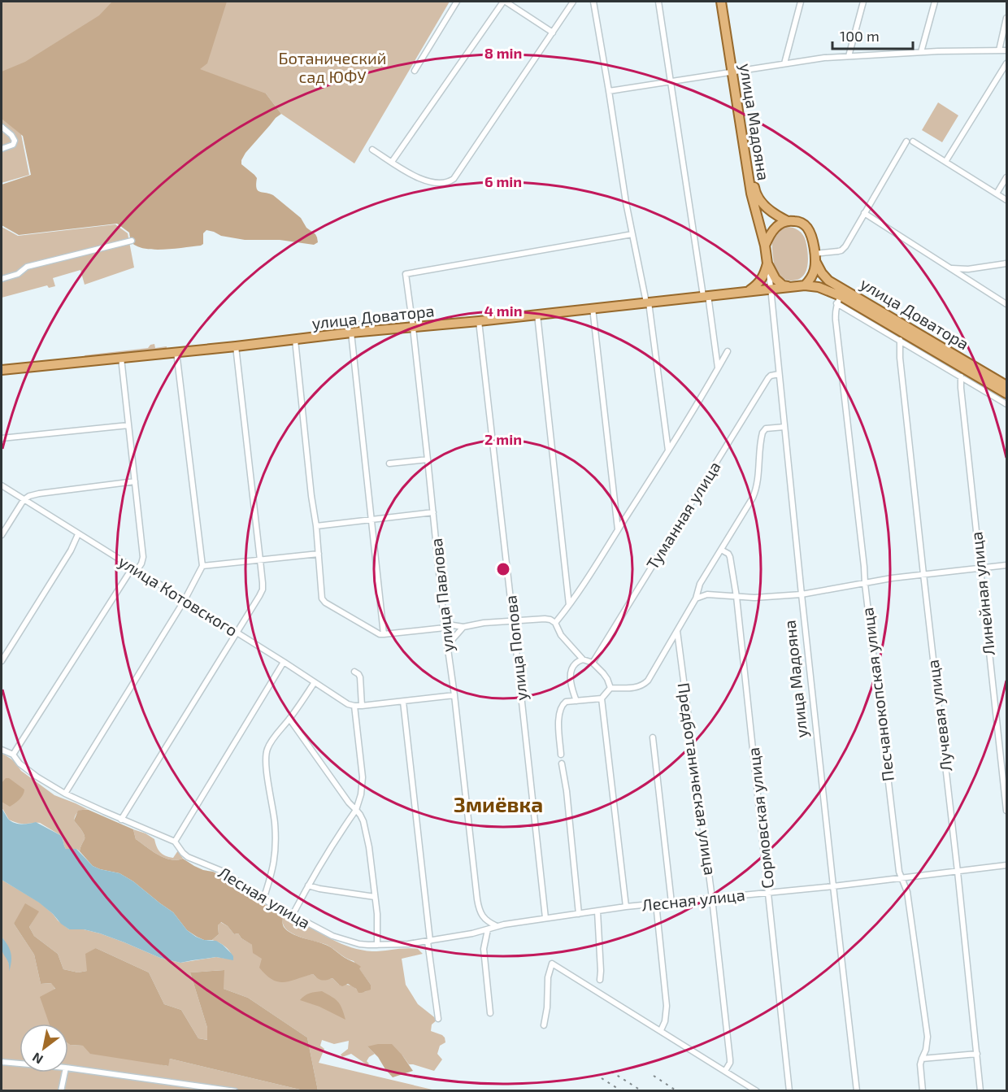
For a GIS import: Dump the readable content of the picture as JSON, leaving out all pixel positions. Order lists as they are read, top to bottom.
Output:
{
  "streets": {
    "main road": ["улица Мадояна", "улица Доватора"],
    "street": [
      "Туманная улица",
      "Линейная улица",
      "улица Павлова",
      "улица Котовского",
      "улица Попова",
      "Песчанокопская улица",
      "Лучевая улица",
      "Предботаническая улица",
      "Сормовская улица",
      "Лесная улица"
    ]
  },
  "crossings": [
    ["улица Мадояна", "улица Доватора"],
    ["улица Мадояна", "Туманная улица"],
    ["улица Мадояна", "Лесная улица"],
    ["улица Доватора", "Линейная улица"],
    ["улица Доватора", "улица Павлова"],
    ["улица Доватора", "улица Попова"],
    ["улица Доватора", "Песчанокопская улица"],
    ["улица Доватора", "Лучевая улица"],
    ["улица Павлова", "улица Котовского"],
    ["улица Павлова", "Лесная улица"],
    ["улица Попова", "Лесная улица"],
    ["Песчанокопская улица", "Лесная улица"],
    ["Лучевая улица", "Лесная улица"],
    ["Предботаническая улица", "Лесная улица"],
    ["Сормовская улица", "Лесная улица"]
  ],
  "districts": ["Змиёвка"],
  "parks": ["Ботанический сад ЮФУ"],
  "scale_bar": "100 m",
  "north": "bottom left",
  "rings": [
    "8 min",
    "6 min",
    "4 min",
    "2 min"
  ]
}
